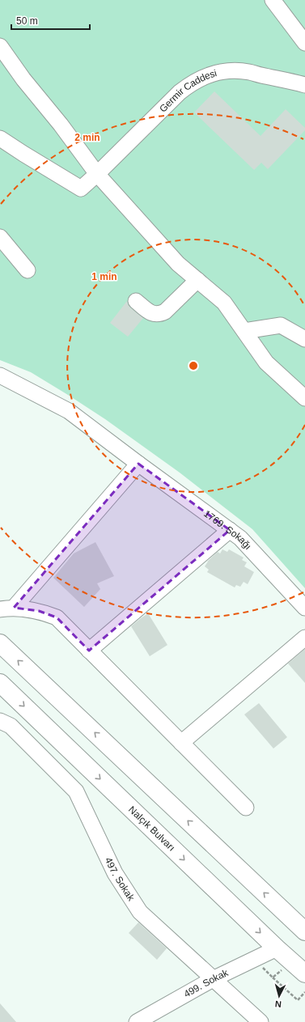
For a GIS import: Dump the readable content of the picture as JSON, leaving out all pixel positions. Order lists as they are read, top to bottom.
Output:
{
  "streets": {
    "highway": ["Nalçık Bulvarı"],
    "street": [
      "Germir Caddesi",
      "1769. Sokağı",
      "497. Sokak",
      "499. Sokak"
    ]
  },
  "crossings": [
    ["Nalçık Bulvarı", "499. Sokak"],
    ["497. Sokak", "499. Sokak"]
  ],
  "scale_bar": "50 m",
  "north": "bottom",
  "rings": ["2 min", "1 min"]
}
